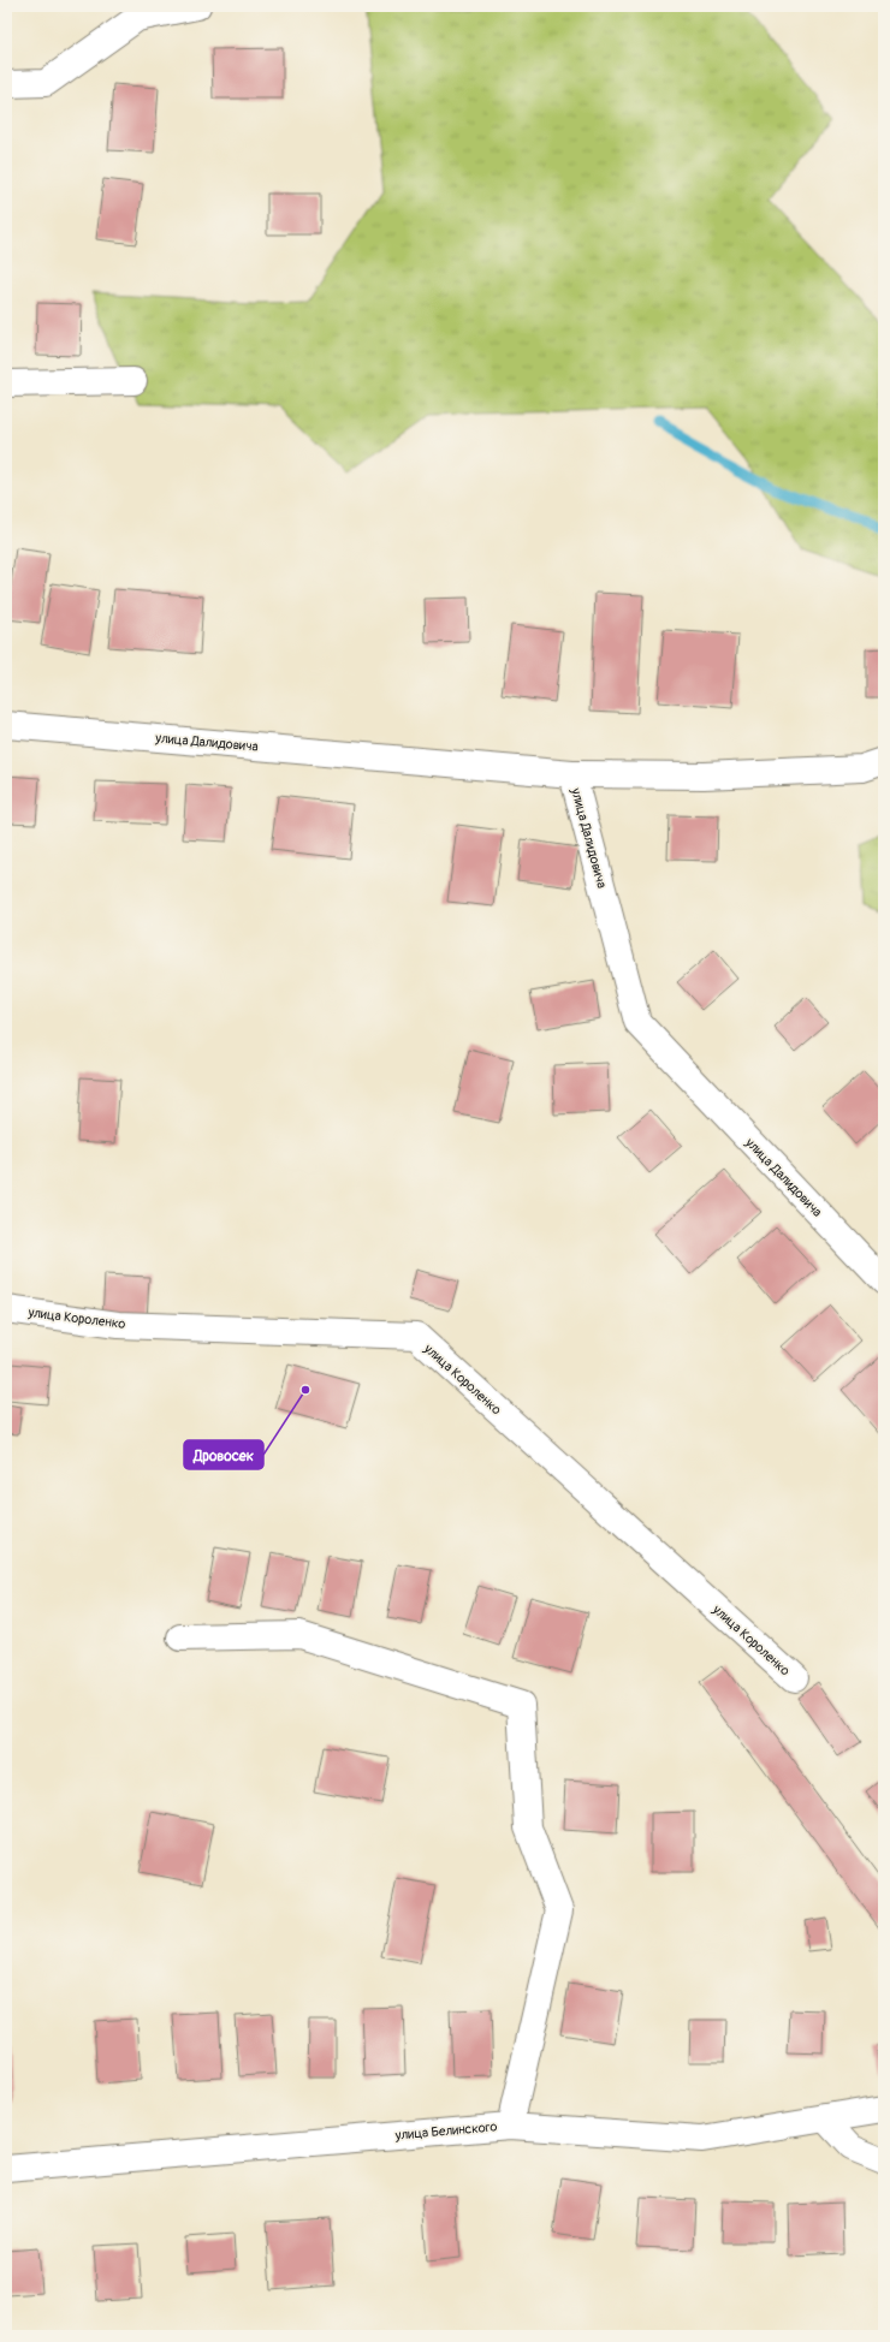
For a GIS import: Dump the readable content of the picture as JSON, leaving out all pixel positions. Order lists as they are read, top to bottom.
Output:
{
  "streets": {
    "street": ["улица Далидовича", "улица Короленко", "улица Белинского"]
  },
  "places": ["Дровосек"]
}
